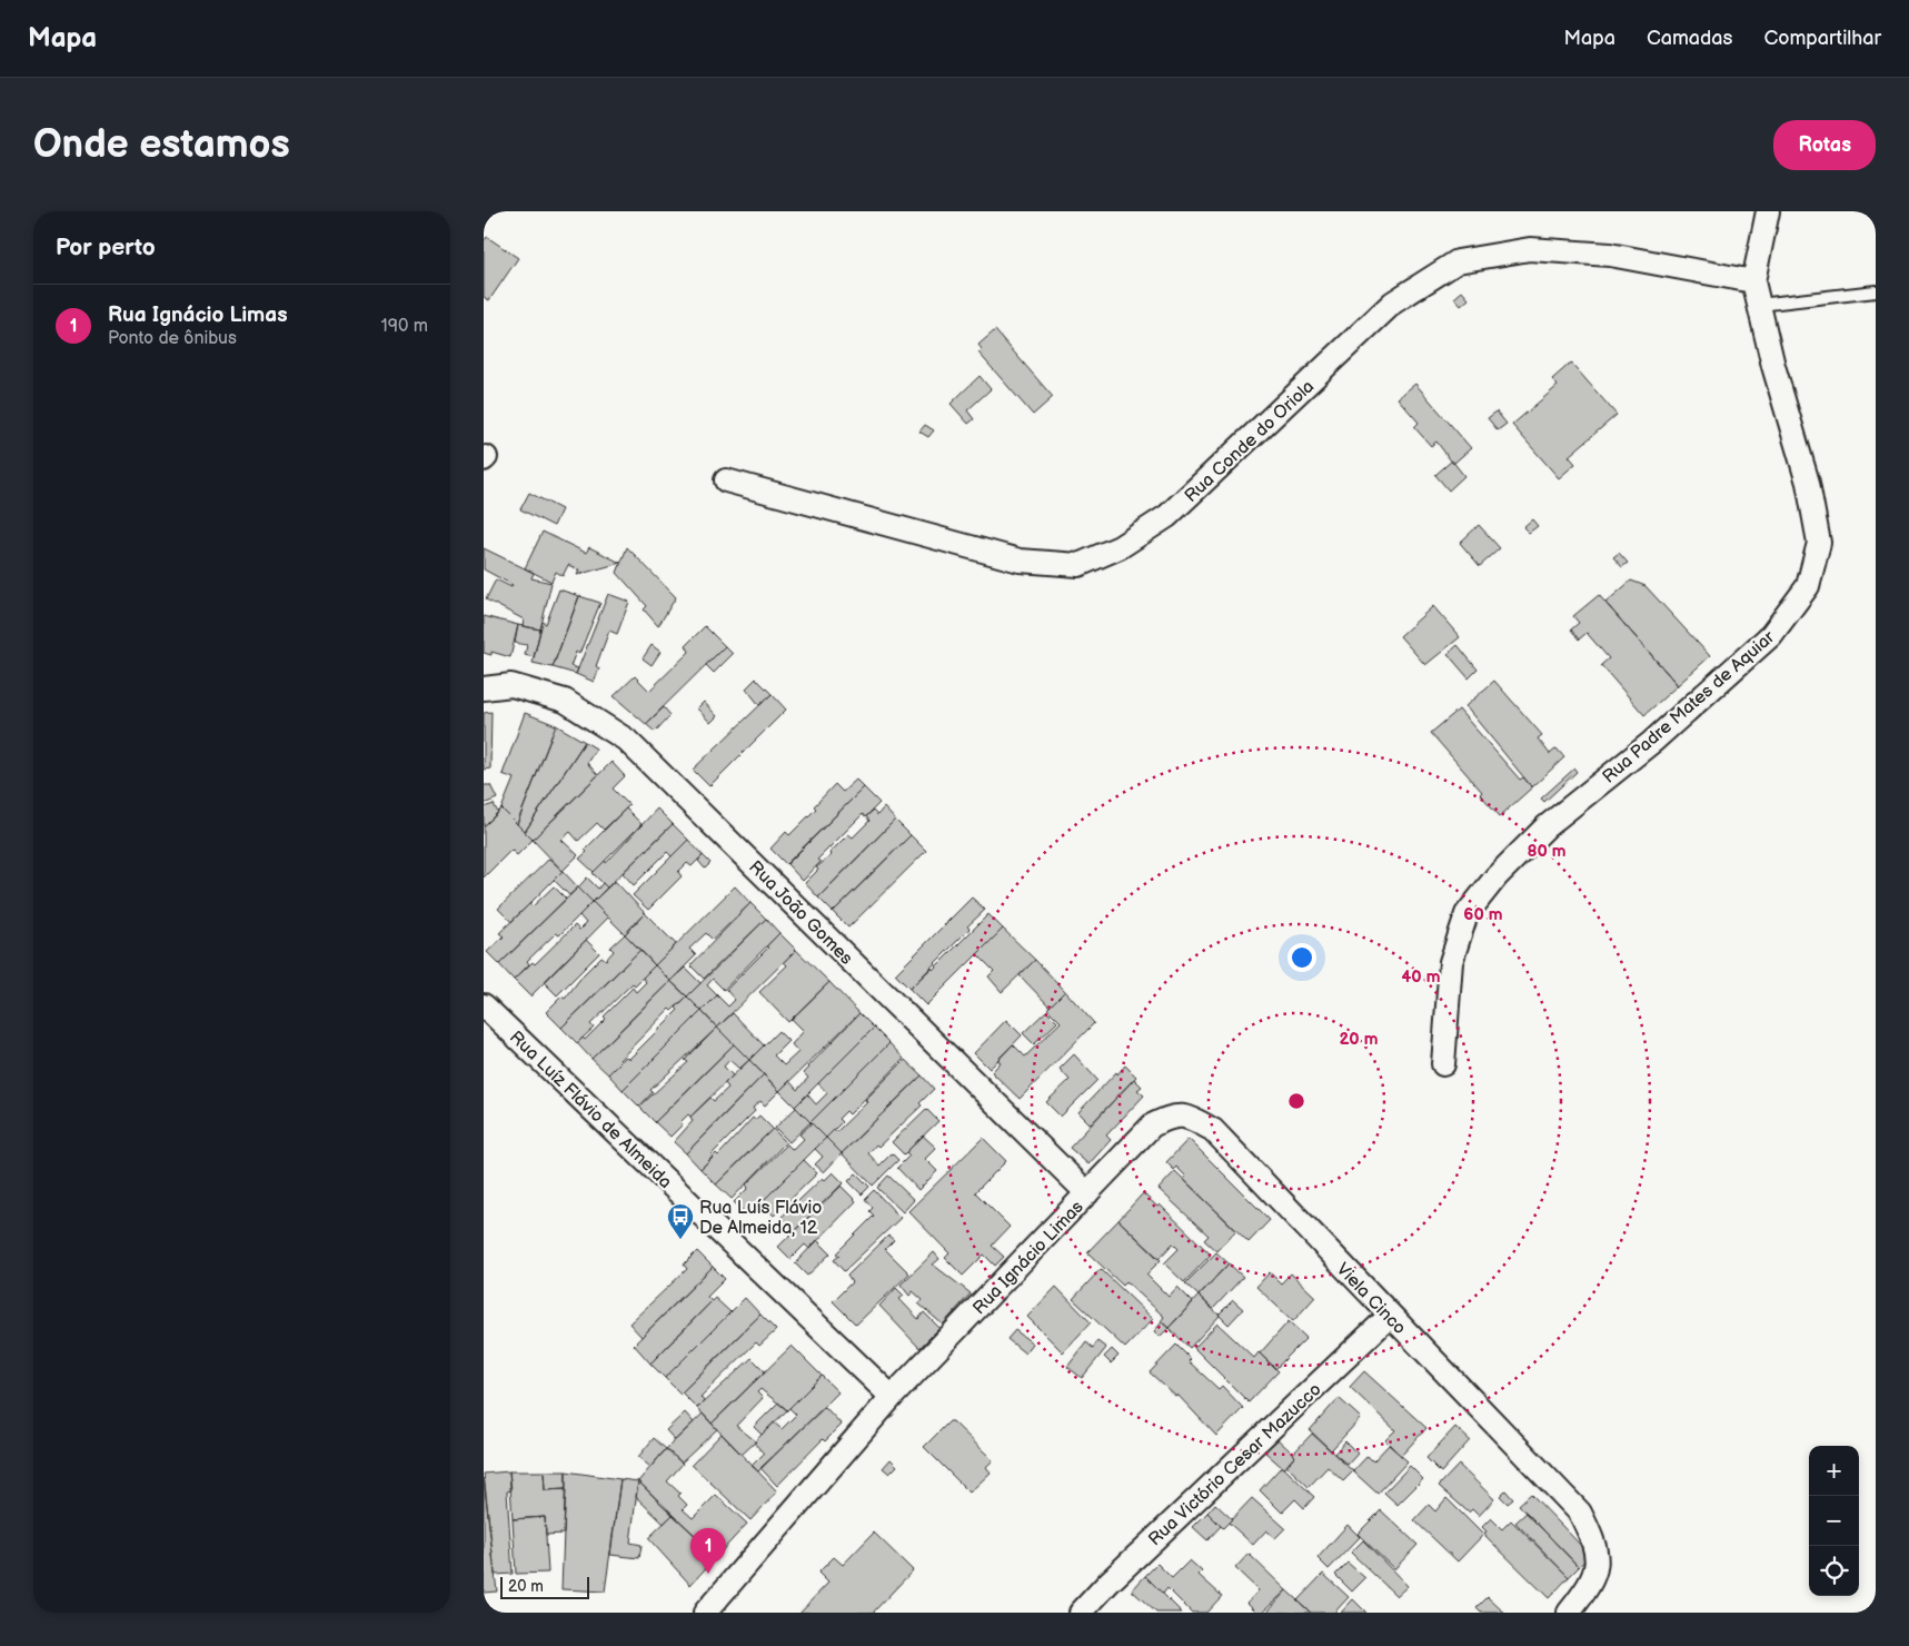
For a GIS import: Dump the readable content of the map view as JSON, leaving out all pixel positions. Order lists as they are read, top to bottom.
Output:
{
  "streets": {
    "street": [
      "Rua Conde do Oriola",
      "Rua Padre Mates de Aquiar",
      "Rua João Gomes",
      "Rua Luíz Flávio de Almeida",
      "Rua Ignácio Limas",
      "Viela Cinco",
      "Rua Victório Cesar Mazucco"
    ]
  },
  "crossings": [
    ["Rua Conde do Oriola", "Rua Padre Mates de Aquiar"],
    ["Rua João Gomes", "Rua Ignácio Limas"],
    ["Rua Luíz Flávio de Almeida", "Rua Ignácio Limas"],
    ["Rua Ignácio Limas", "Viela Cinco"],
    ["Viela Cinco", "Rua Victório Cesar Mazucco"]
  ],
  "places": {
    "bus stop": ["Rua Luís Flávio De Almeida, 12"]
  },
  "scale_bar": "20 m",
  "page": {
    "header": "Mapa",
    "nav": ["Mapa", "Camadas", "Compartilhar"],
    "buttons": "Rotas",
    "title": "Onde estamos",
    "heading": "Por perto",
    "list": [
      {
        "mark": "1",
        "name": "Rua Ignácio Limas",
        "note": "Ponto de ônibus",
        "value": "190 m"
      }
    ],
    "map_buttons": ["+", "−"],
    "pins": "1",
    "scale": "20 m"
  },
  "rings": [
    "80 m",
    "60 m",
    "40 m",
    "20 m"
  ]
}
